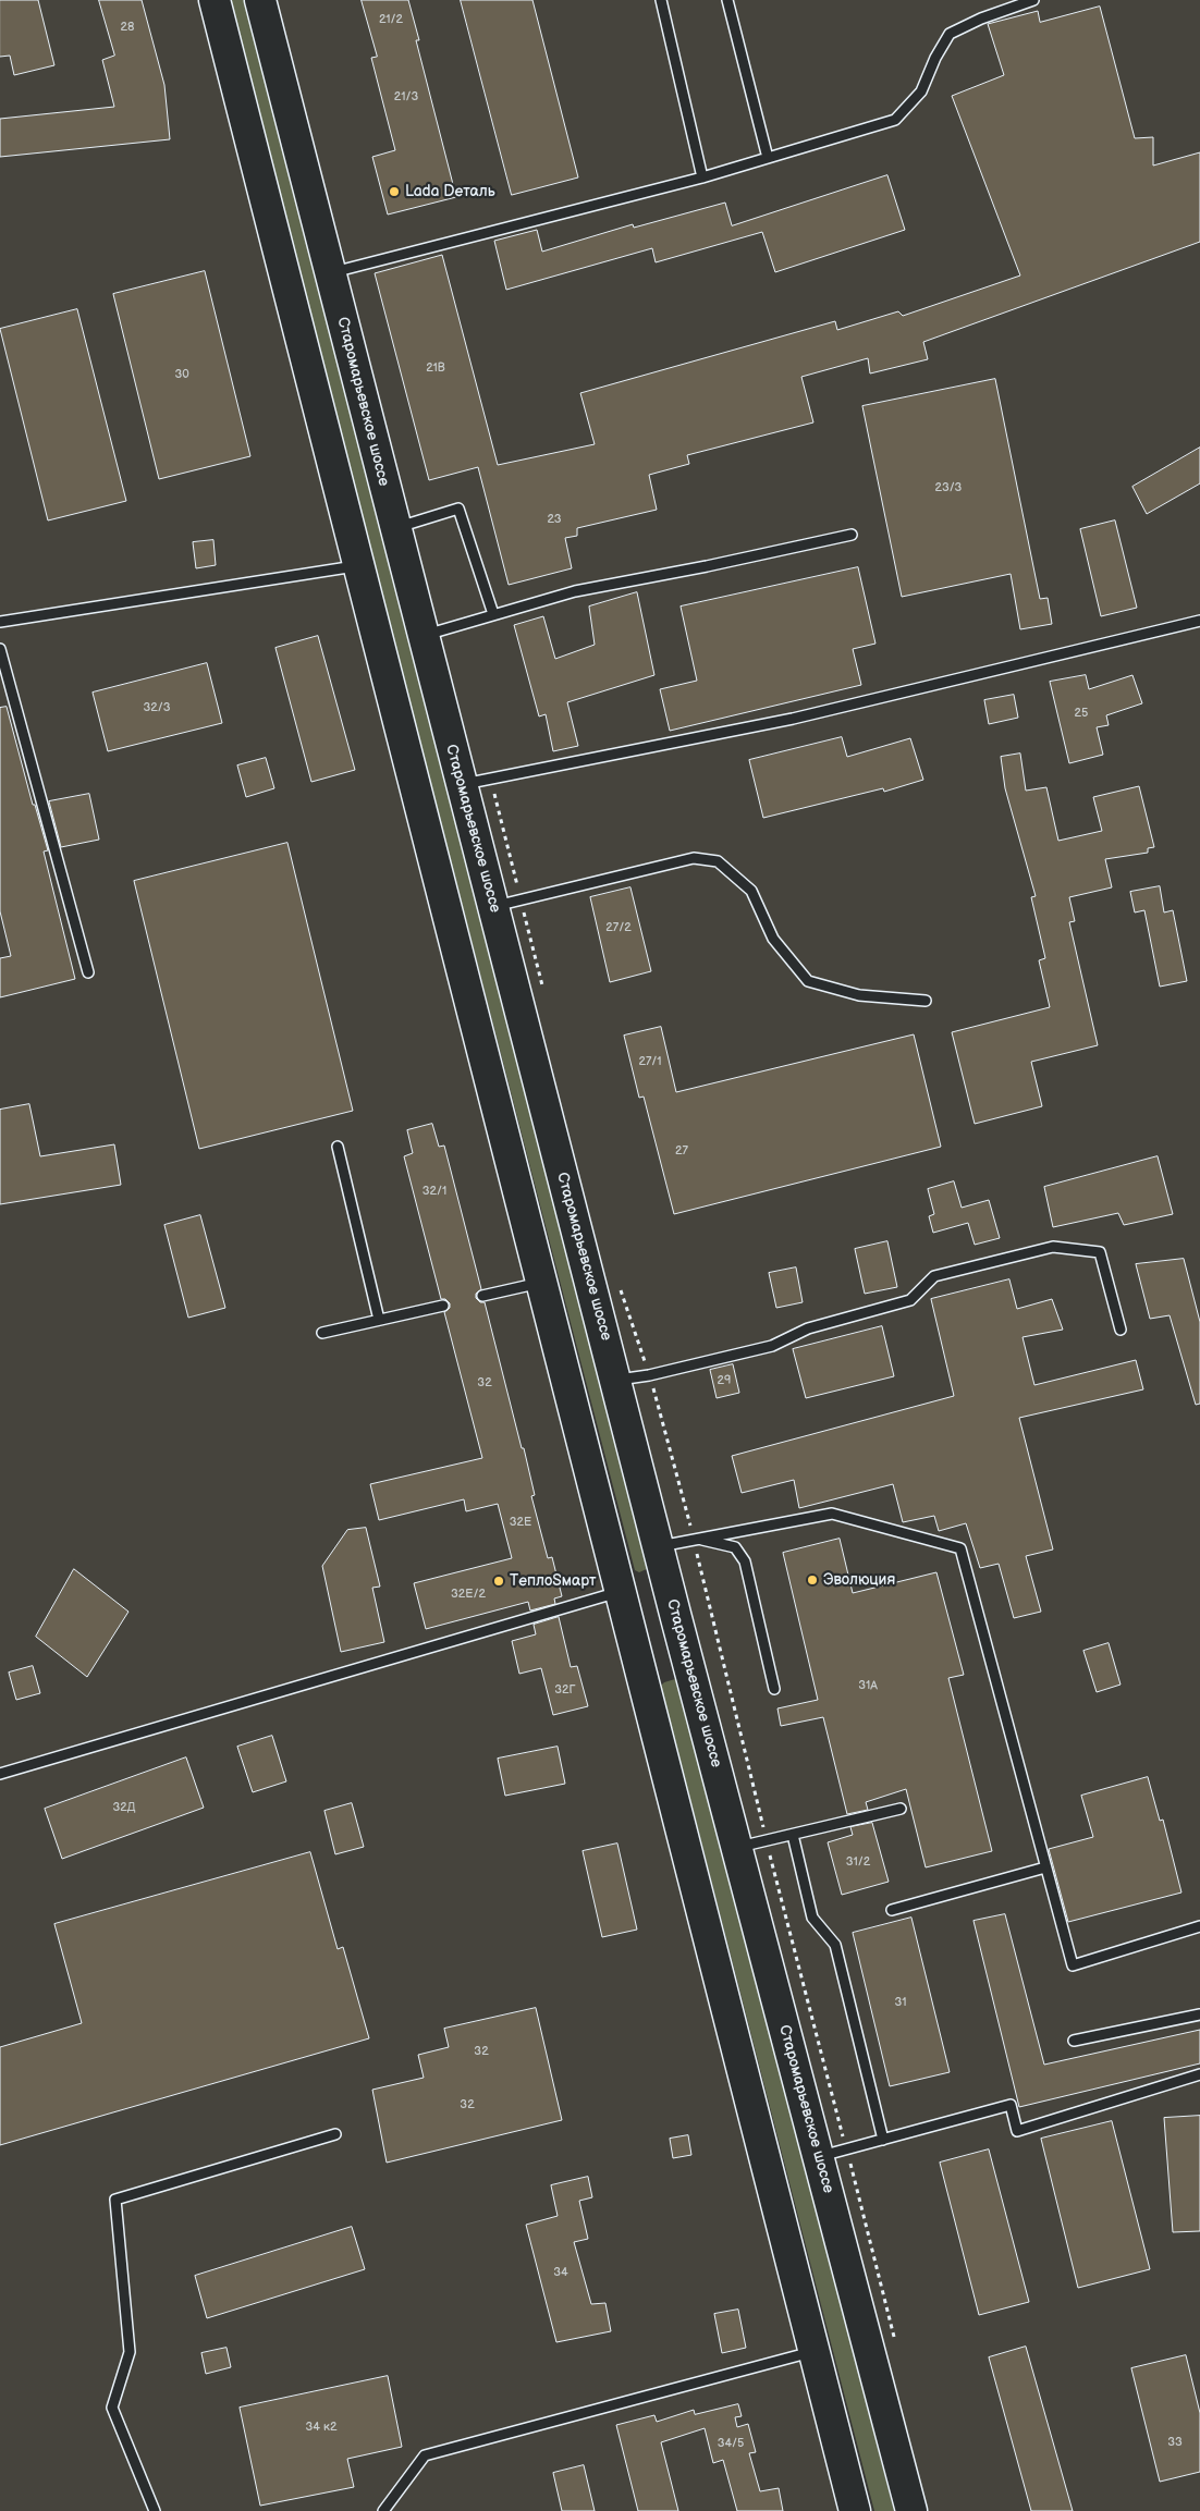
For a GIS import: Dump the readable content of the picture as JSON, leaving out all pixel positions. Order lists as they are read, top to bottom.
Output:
{
  "streets": {
    "main road": ["Старомарьевское шоссе"]
  },
  "places": ["Lada Dеталь", "Эволюция", "ТеплоSмарт"],
  "house_numbers": [
    "21/2",
    "28",
    "21/3",
    "21В",
    "30",
    "23/3",
    "23",
    "32/3",
    "25",
    "27/2",
    "27/1",
    "27",
    "32/1",
    "29",
    "32",
    "32Е",
    "32Е/2",
    "31А",
    "32Г",
    "32Д",
    "31/2",
    "31",
    "32",
    "32",
    "34",
    "34 к2",
    "33",
    "34/5"
  ]
}
